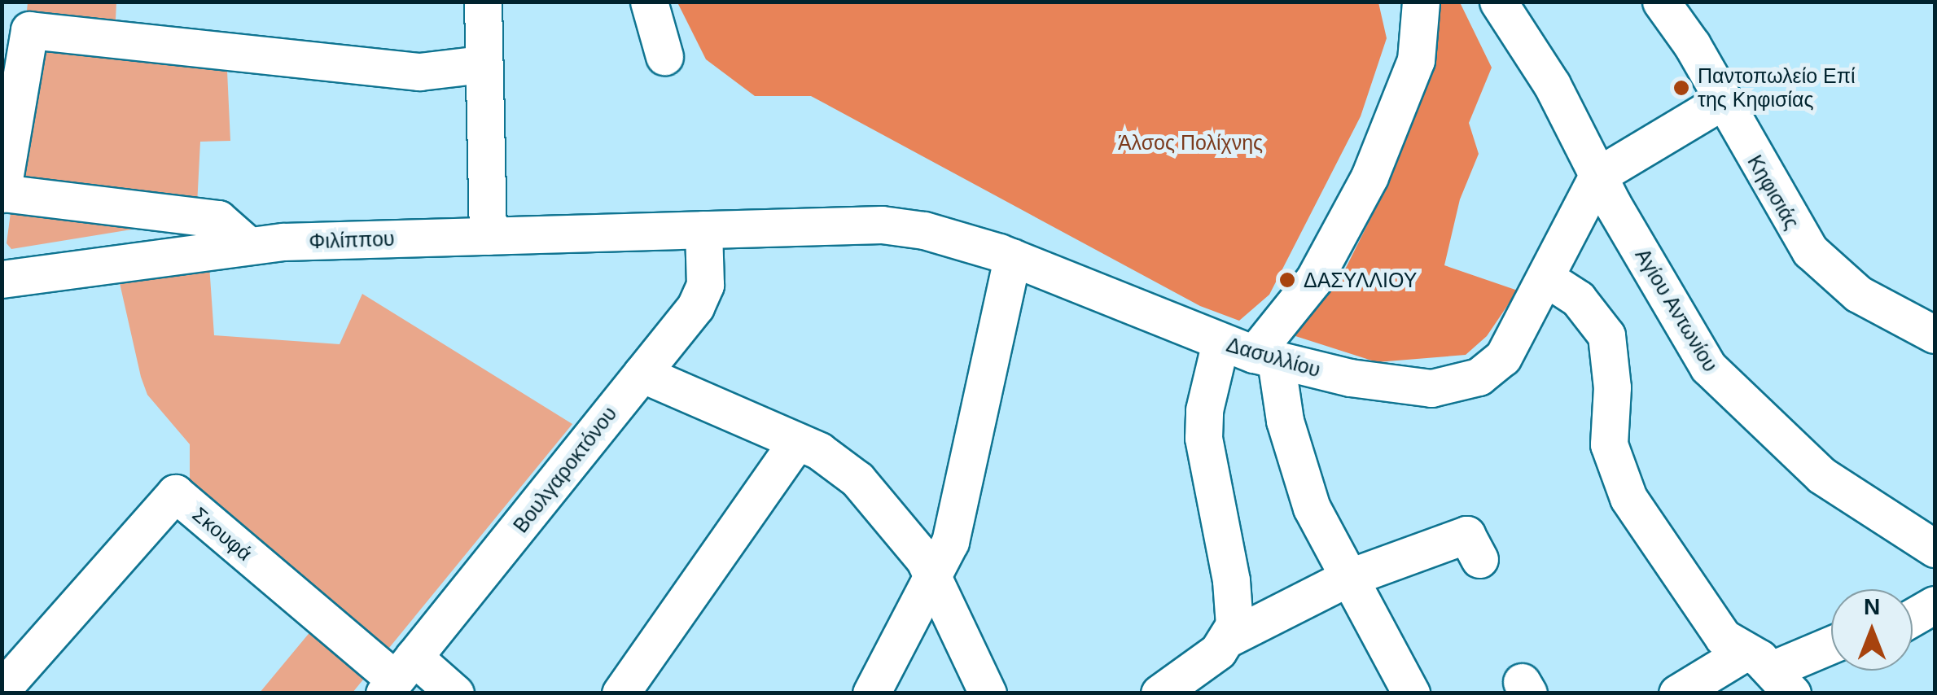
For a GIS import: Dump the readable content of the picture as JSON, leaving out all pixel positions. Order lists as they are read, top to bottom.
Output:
{
  "streets": {
    "street": [
      "Κηφισιάς",
      "Φιλίππου",
      "Αγίου Αντωνίου",
      "Δασυλλίου",
      "Βουλγαροκτόνου",
      "Σκουφά"
    ]
  },
  "crossings": [
    ["Φιλίππου", "Δασυλλίου"],
    ["Φιλίππου", "Βουλγαροκτόνου"],
    ["Αγίου Αντωνίου", "Δασυλλίου"],
    ["Δασυλλίου", "Βουλγαροκτόνου"],
    ["Βουλγαροκτόνου", "Σκουφά"]
  ],
  "parks": ["Άλσος Πολίχνης"],
  "places": ["Παντοπωλείο Επί της Κηφισίας", "ΔΑΣΥΛΛΙΟΥ"],
  "north": "top"
}
